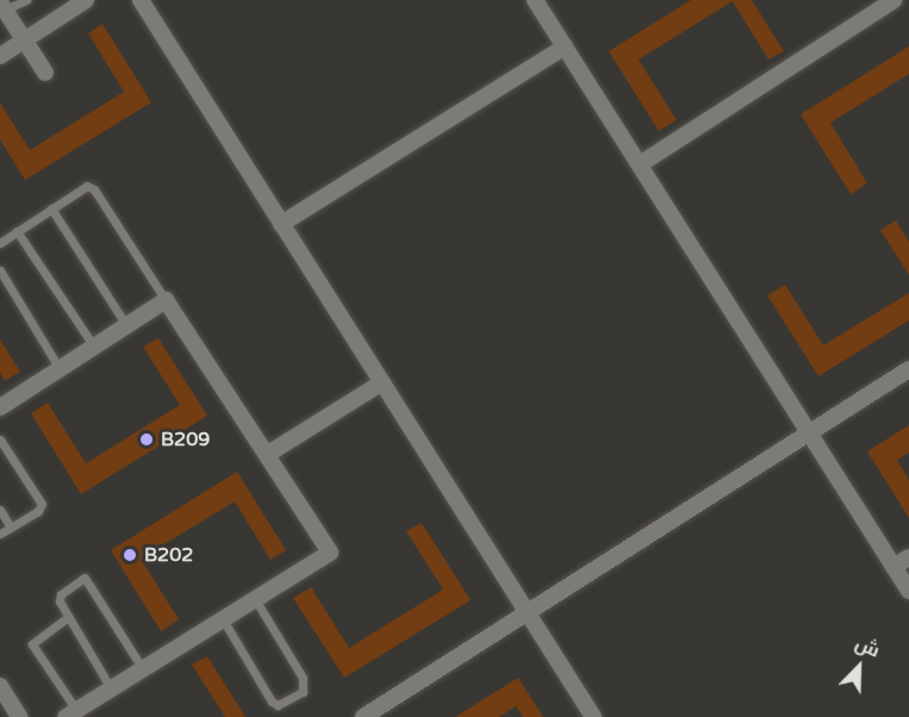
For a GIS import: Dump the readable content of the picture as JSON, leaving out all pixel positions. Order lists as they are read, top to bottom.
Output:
{
  "places": ["B209", "B202"],
  "north": "top right"
}
